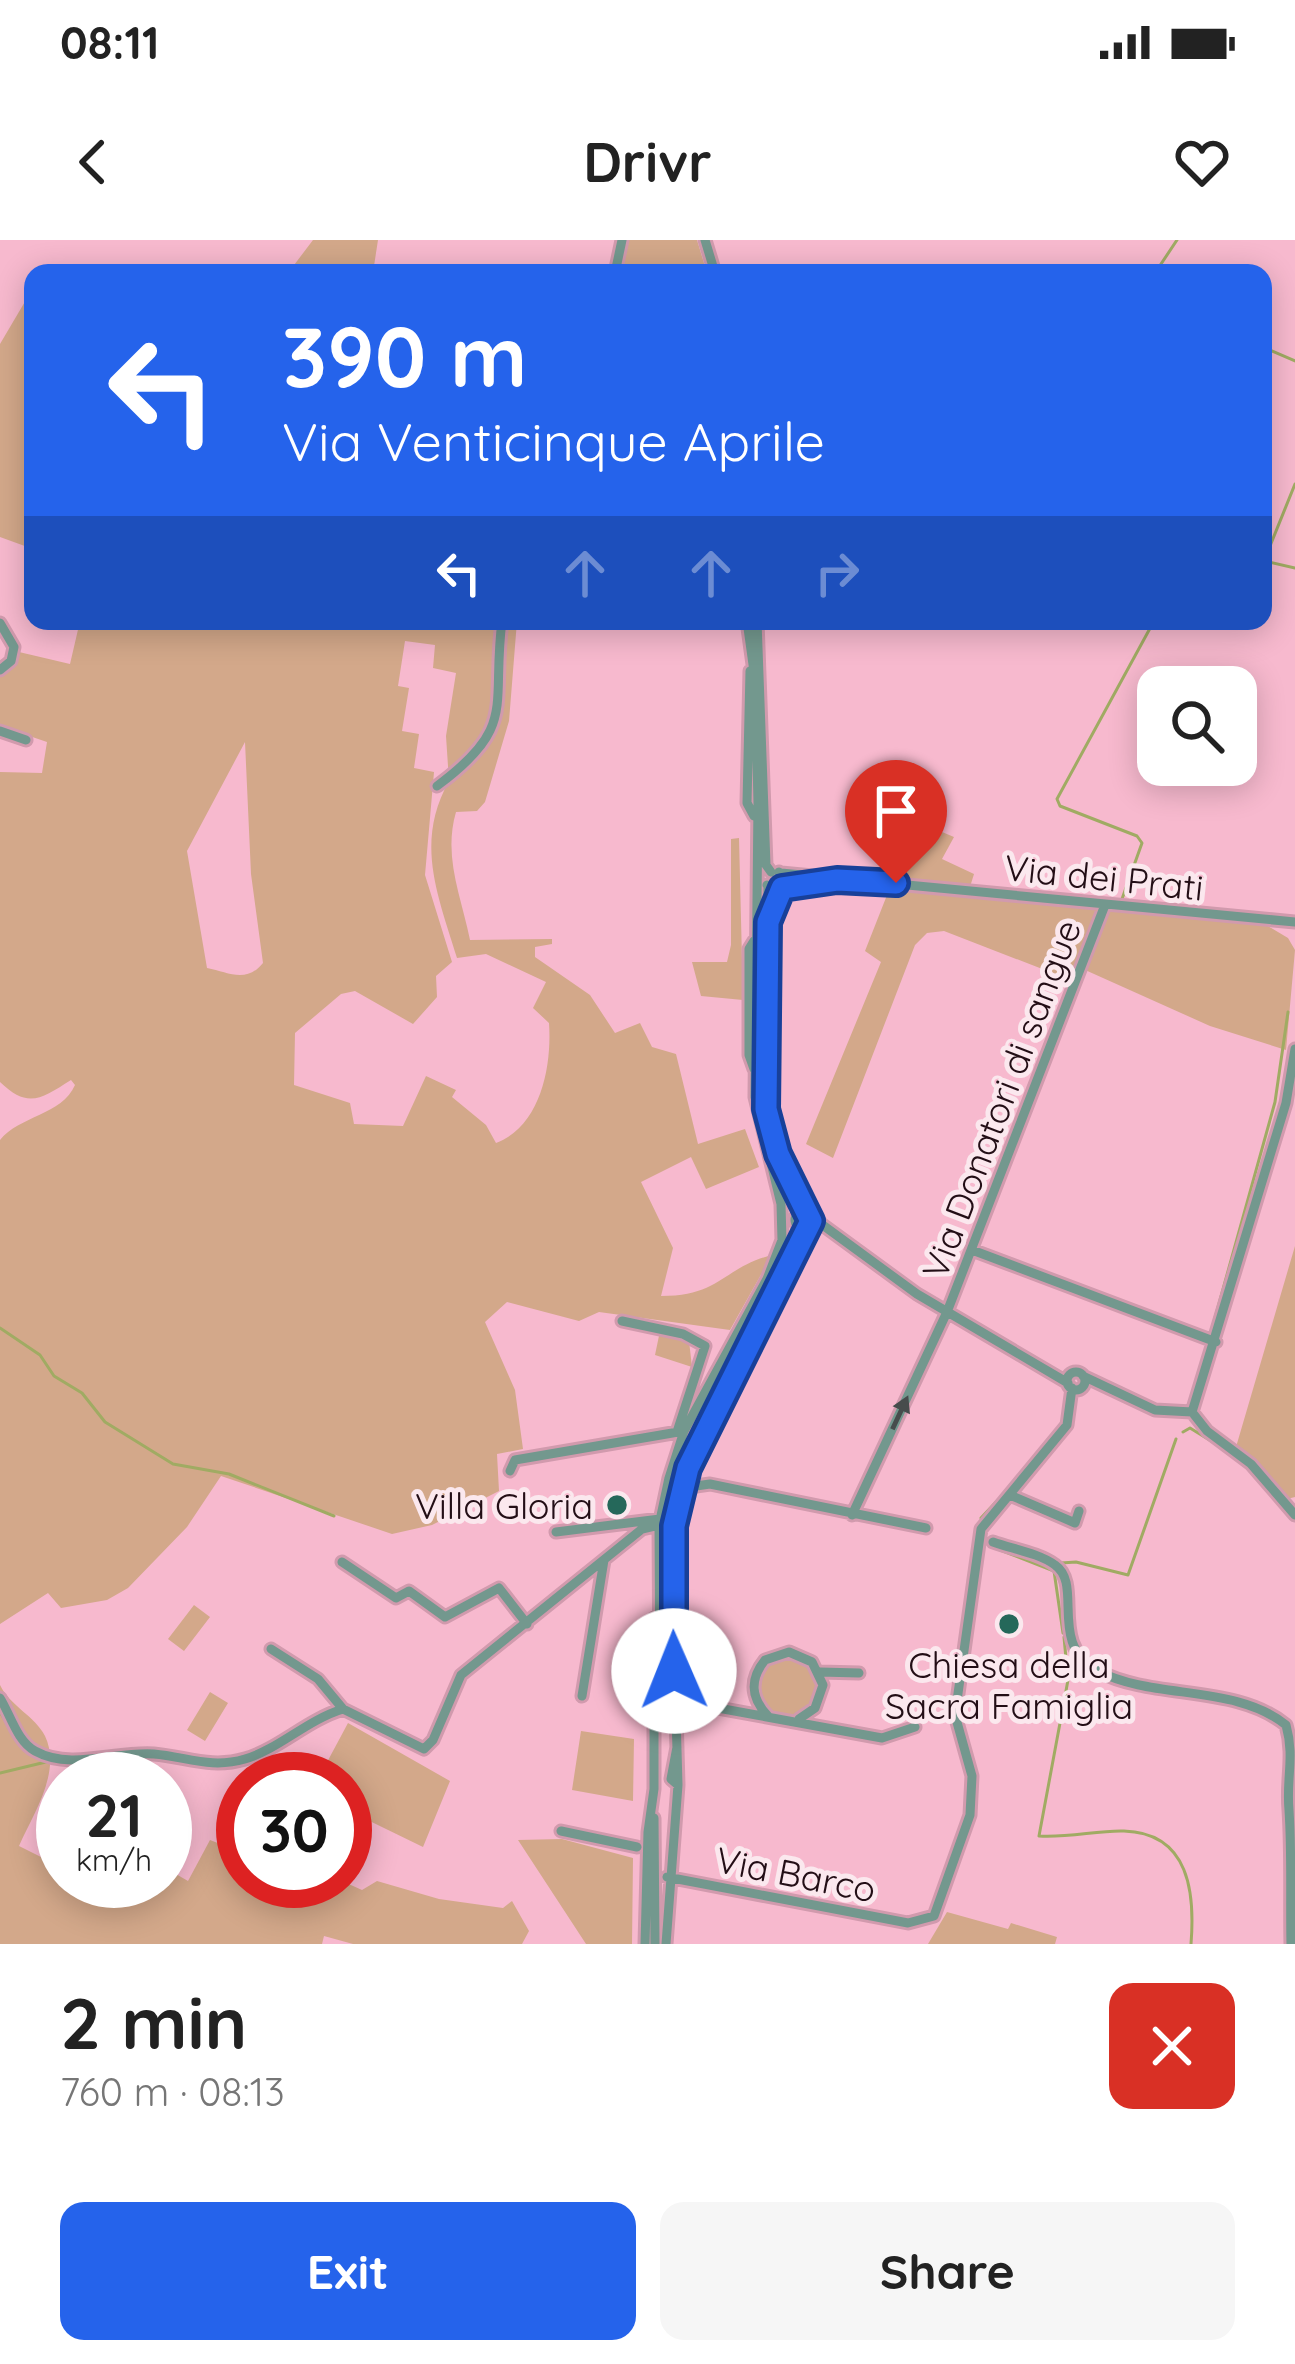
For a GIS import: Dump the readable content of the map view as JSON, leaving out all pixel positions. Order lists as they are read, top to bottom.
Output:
{
  "streets": {
    "street": ["Via dei Prati", "Via Donatori di sangue", "Via Barco"]
  },
  "crossings": [
    ["Via dei Prati", "Via Donatori di sangue"]
  ],
  "places": ["Villa Gloria", "Chiesa della Sacra Famiglia"],
  "page": {
    "status": "08:11",
    "header": "Drivr",
    "turn": ["390 m", "Via Venticinque Aprile"],
    "speed": "21 km/h",
    "limit": "30",
    "heading": ["2 min", "760 m · 08:13"],
    "buttons": ["Exit", "Share"]
  }
}
